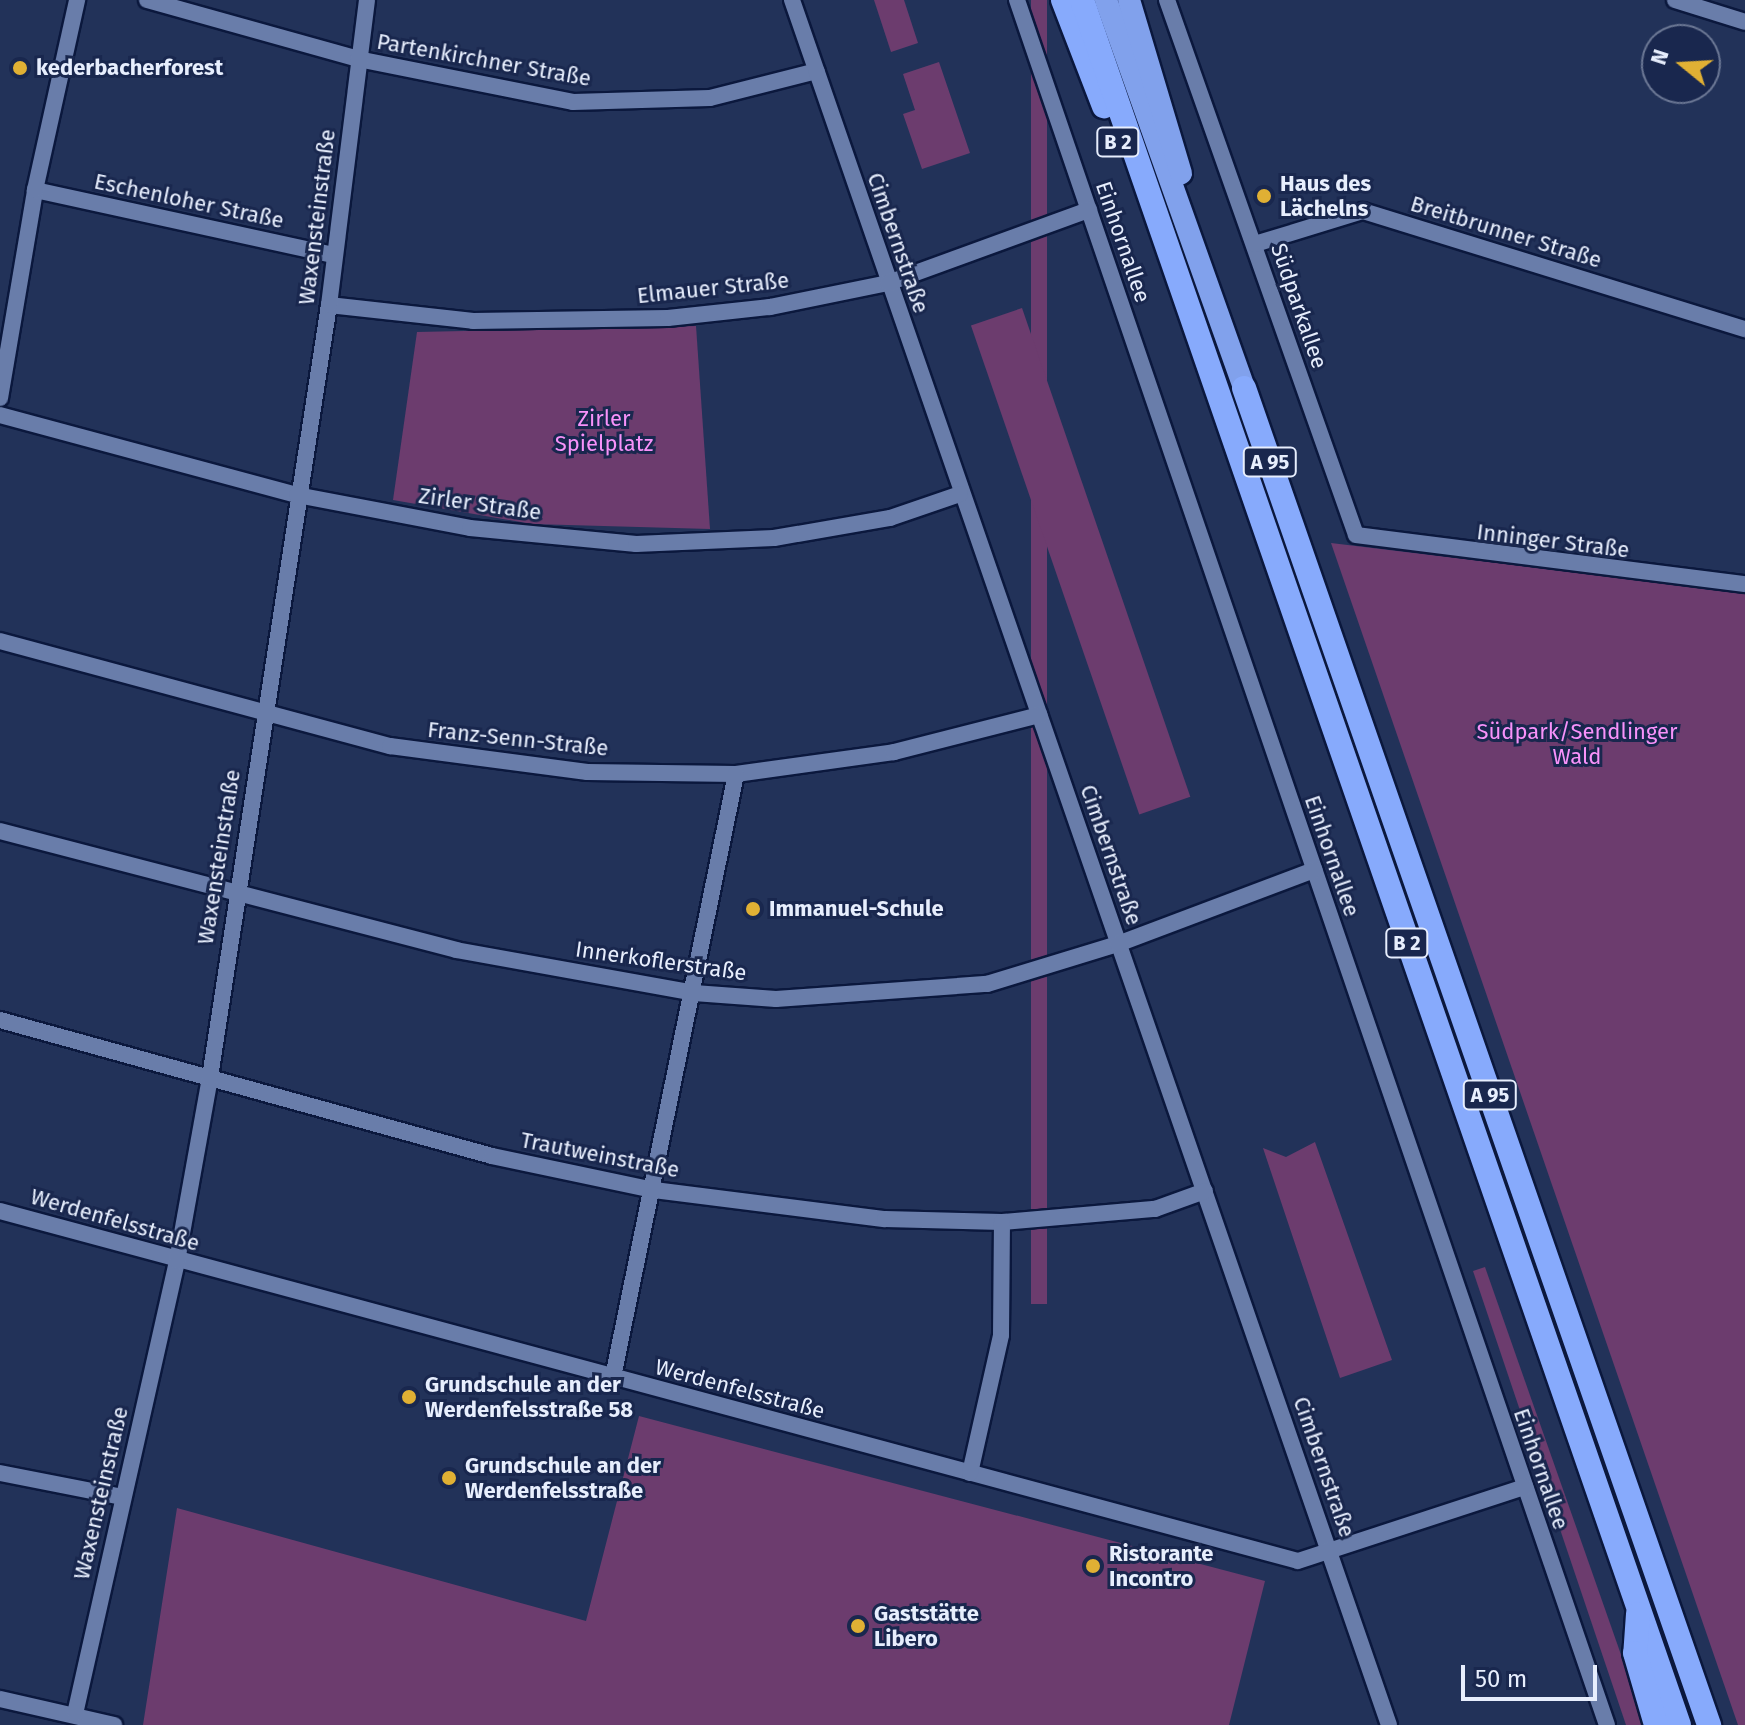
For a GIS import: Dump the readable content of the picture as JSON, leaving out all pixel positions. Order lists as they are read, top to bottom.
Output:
{
  "streets": {
    "highway": ["B 2", "A 95"],
    "street": [
      "Partenkirchner Straße",
      "Eschenloher Straße",
      "Waxensteinstraße",
      "Breitbrunner Straße",
      "Einhornallee",
      "Cimbernstraße",
      "Elmauer Straße",
      "Südparkallee",
      "Zirler Straße",
      "Inninger Straße",
      "Franz-Senn-Straße",
      "Innerkoflerstraße",
      "Trautweinstraße",
      "Werdenfelsstraße"
    ]
  },
  "crossings": [
    ["Partenkirchner Straße", "Waxensteinstraße"],
    ["Partenkirchner Straße", "Cimbernstraße"],
    ["B 2", "A 95"],
    ["Eschenloher Straße", "Waxensteinstraße"],
    ["Waxensteinstraße", "Elmauer Straße"],
    ["Waxensteinstraße", "Zirler Straße"],
    ["Waxensteinstraße", "Franz-Senn-Straße"],
    ["Waxensteinstraße", "Innerkoflerstraße"],
    ["Waxensteinstraße", "Trautweinstraße"],
    ["Waxensteinstraße", "Werdenfelsstraße"],
    ["Breitbrunner Straße", "Südparkallee"],
    ["Einhornallee", "Elmauer Straße"],
    ["Einhornallee", "Innerkoflerstraße"],
    ["Einhornallee", "Werdenfelsstraße"],
    ["Cimbernstraße", "Elmauer Straße"],
    ["Cimbernstraße", "Zirler Straße"],
    ["Cimbernstraße", "Franz-Senn-Straße"],
    ["Cimbernstraße", "Innerkoflerstraße"],
    ["Cimbernstraße", "Trautweinstraße"],
    ["Cimbernstraße", "Werdenfelsstraße"],
    ["Südparkallee", "Inninger Straße"]
  ],
  "parks": ["Zirler Spielplatz", "Südpark/Sendlinger Wald"],
  "places": [
    "kederbacherforest",
    "Haus des Lächelns",
    "Immanuel-Schule",
    "Grundschule an der Werdenfelsstraße 58",
    "Grundschule an der Werdenfelsstraße",
    "Ristorante Incontro",
    "Gaststätte Libero"
  ],
  "scale_bar": "50 m",
  "north": "left"
}
